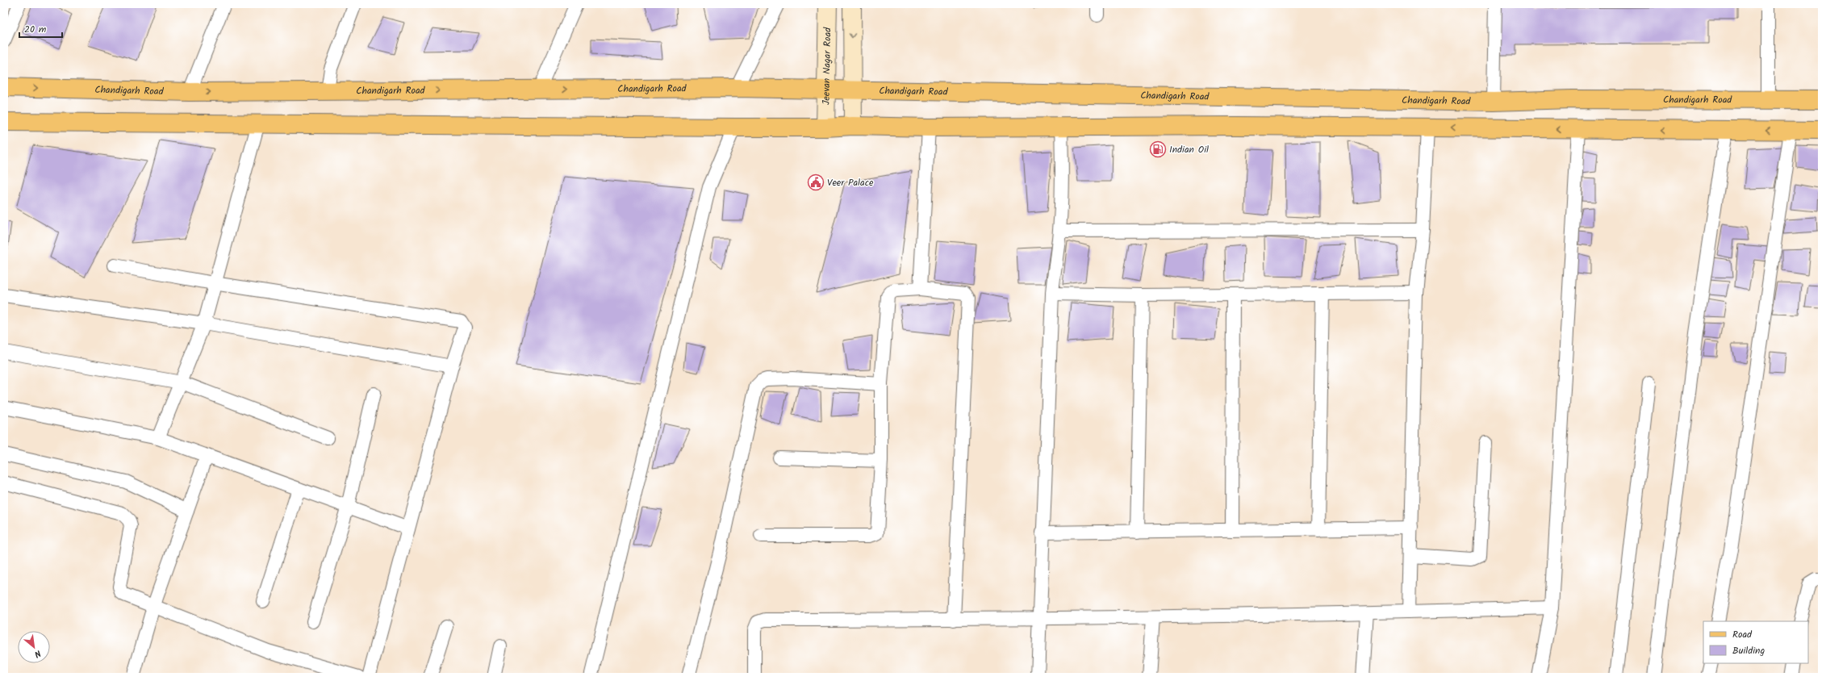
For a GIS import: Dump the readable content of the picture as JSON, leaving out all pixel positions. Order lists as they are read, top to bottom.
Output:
{
  "streets": {
    "main road": ["Chandigarh Road"],
    "street": ["Jeevan Nagar Road"]
  },
  "crossings": [
    ["Jeevan Nagar Road", "Chandigarh Road"]
  ],
  "places": {
    "fuel station": ["Indian Oil"],
    "public building": ["Veer Palace"]
  },
  "legend": ["Road", "Building"],
  "scale_bar": "20 m",
  "north": "bottom right"
}
